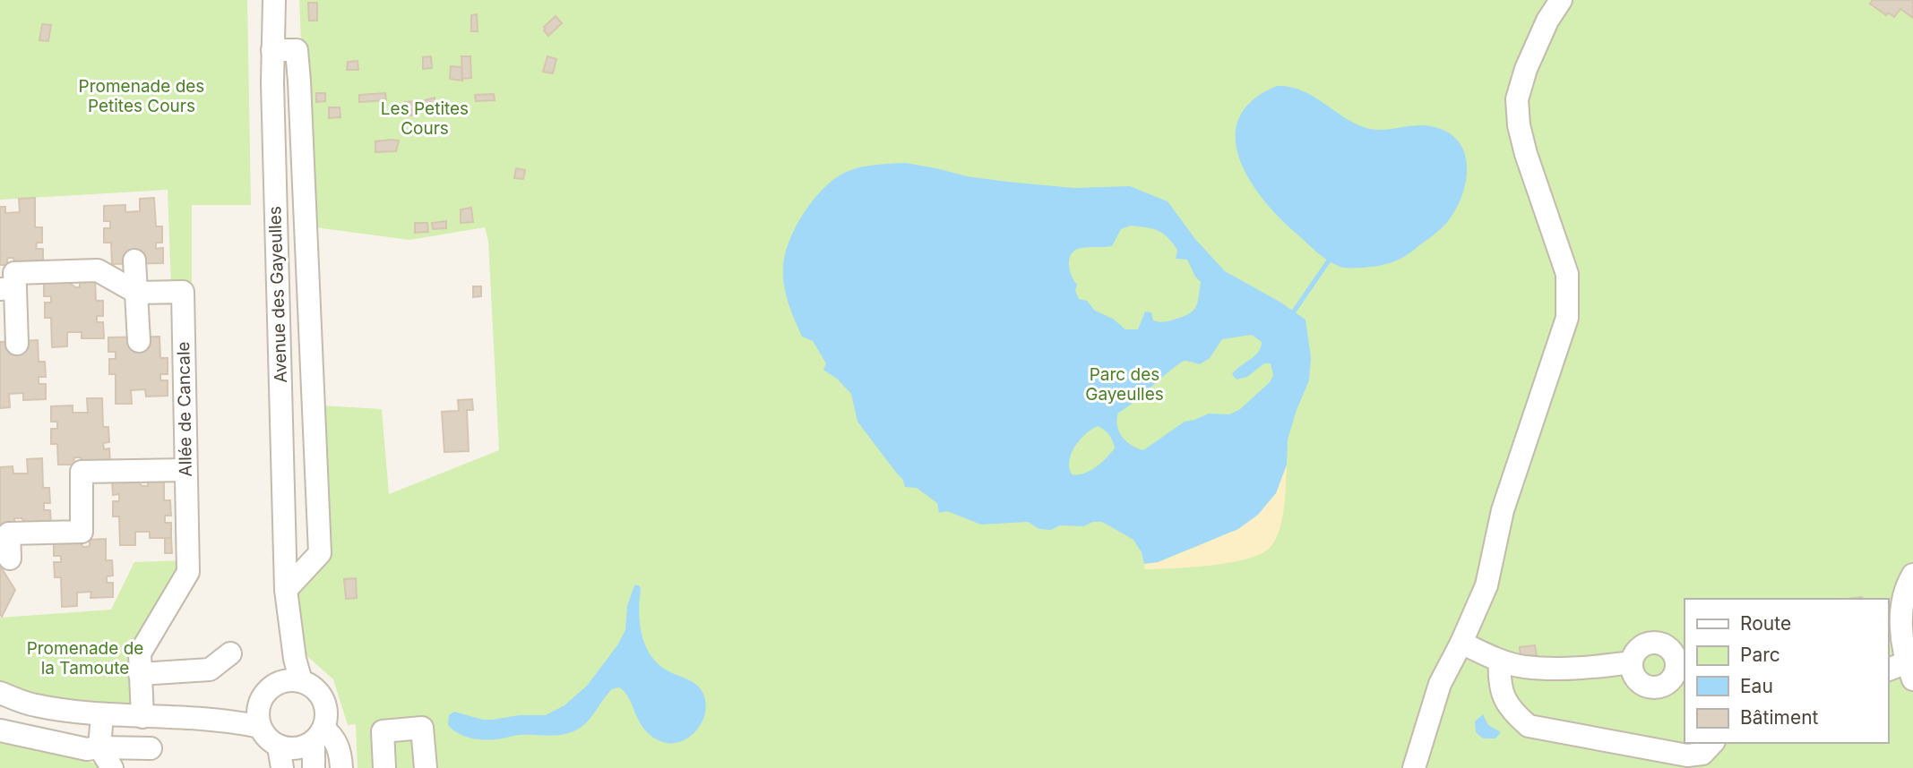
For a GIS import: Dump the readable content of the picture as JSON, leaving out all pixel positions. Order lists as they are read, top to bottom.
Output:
{
  "streets": {
    "street": ["Avenue des Gayeulles", "Allée de Cancale"]
  },
  "parks": [
    "Promenade des Petites Cours",
    "Les Petites Cours",
    "Parc des Gayeulles",
    "Promenade de la Tamoute"
  ],
  "legend": [
    "Route",
    "Parc",
    "Eau",
    "Bâtiment"
  ]
}
